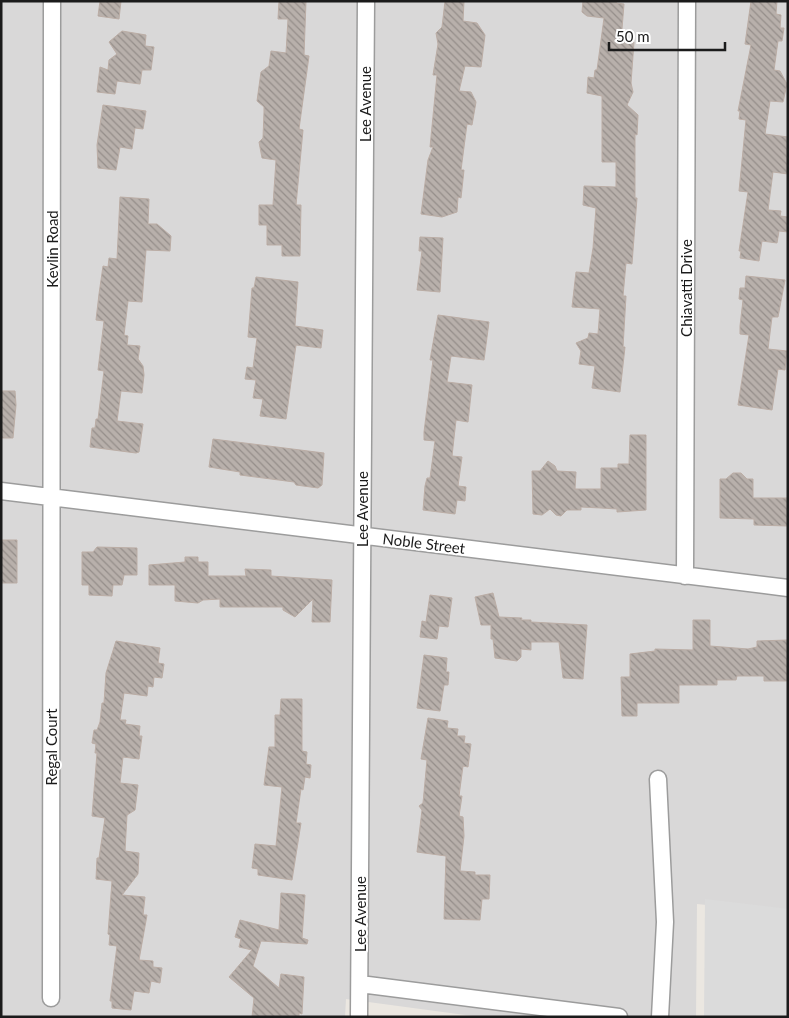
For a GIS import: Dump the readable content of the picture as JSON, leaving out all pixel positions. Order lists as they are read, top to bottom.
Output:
{
  "streets": {
    "street": [
      "Lee Avenue",
      "Kevlin Road",
      "Chiavatti Drive",
      "Noble Street",
      "Regal Court"
    ]
  },
  "crossings": [
    ["Lee Avenue", "Noble Street"],
    ["Kevlin Road", "Noble Street"],
    ["Kevlin Road", "Regal Court"],
    ["Chiavatti Drive", "Noble Street"],
    ["Noble Street", "Regal Court"]
  ],
  "scale_bar": "50 m"
}
